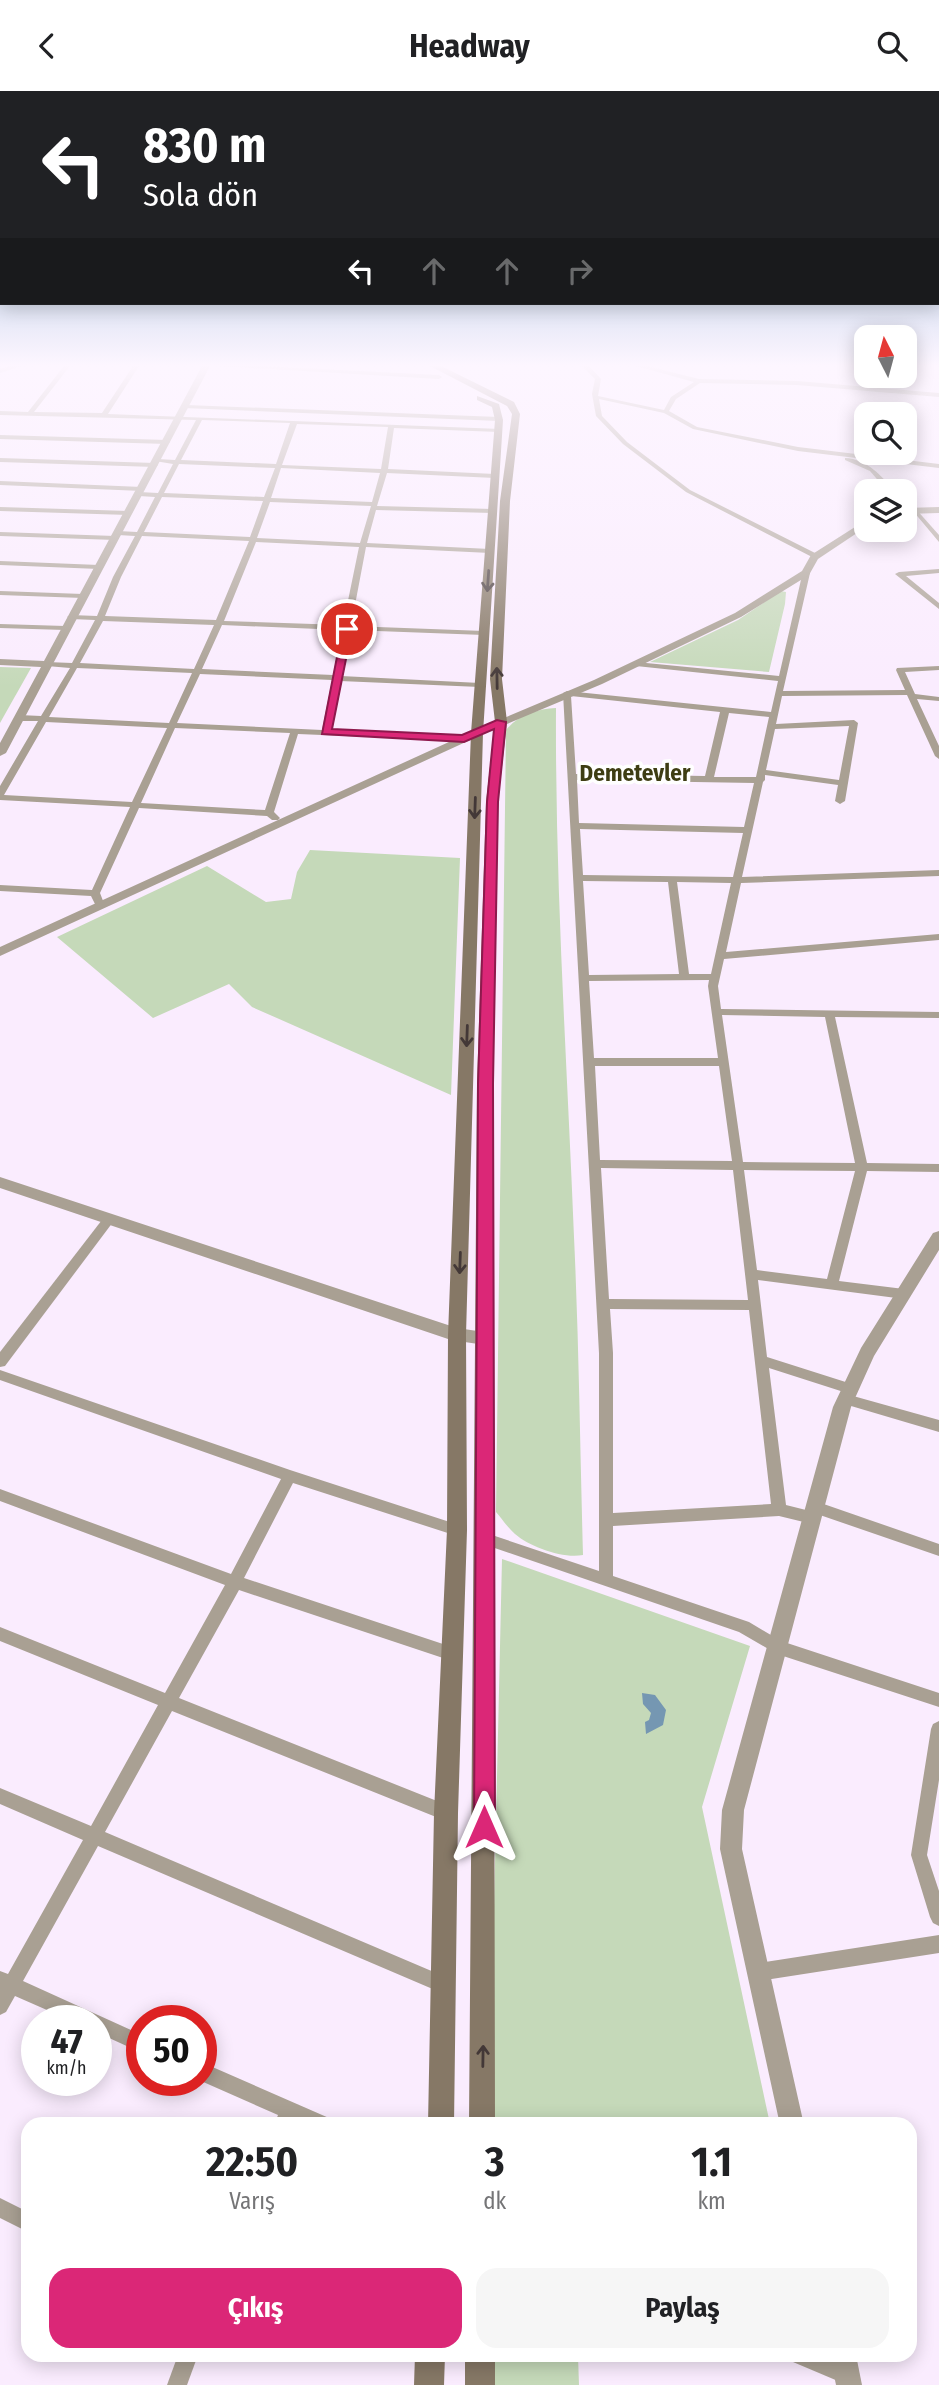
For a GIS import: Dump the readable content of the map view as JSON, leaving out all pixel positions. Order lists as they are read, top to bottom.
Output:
{
  "districts": ["Demetevler"],
  "north": "top",
  "page": {
    "header": "Headway",
    "turn": ["830 m", "Sola dön"],
    "speed": "47 km/h",
    "limit": "50",
    "eta": [
      "22:50",
      "Varış",
      "3",
      "dk",
      "1.1",
      "km"
    ],
    "buttons": ["Çıkış", "Paylaş"]
  }
}
